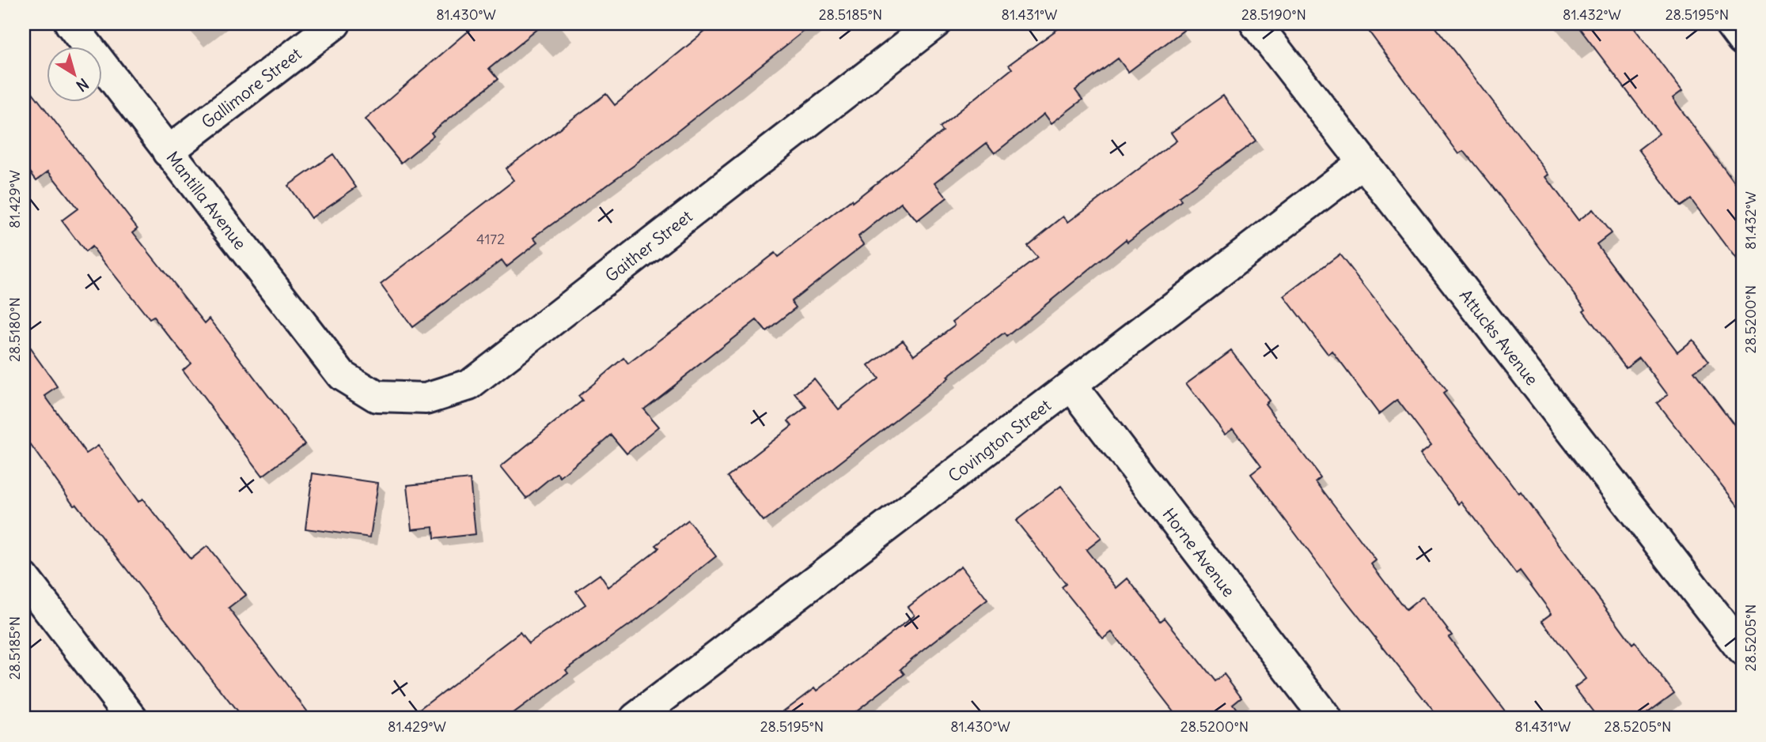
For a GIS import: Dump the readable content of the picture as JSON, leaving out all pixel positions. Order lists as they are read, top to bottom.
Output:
{
  "streets": {
    "street": [
      "Gallimore Street",
      "Mantilla Avenue",
      "Gaither Street",
      "Attucks Avenue",
      "Covington Street",
      "Horne Avenue"
    ]
  },
  "crossings": [
    ["Gallimore Street", "Mantilla Avenue"],
    ["Mantilla Avenue", "Gaither Street"],
    ["Attucks Avenue", "Covington Street"],
    ["Covington Street", "Horne Avenue"]
  ],
  "house_numbers": ["4172"],
  "north": "bottom right",
  "coordinates": [
    "81.430°W",
    "28.5185°N",
    "81.431°W",
    "28.5190°N",
    "81.432°W",
    "28.5195°N",
    "81.429°W",
    "28.5200°N",
    "28.5180°N",
    "28.5205°N"
  ]
}
